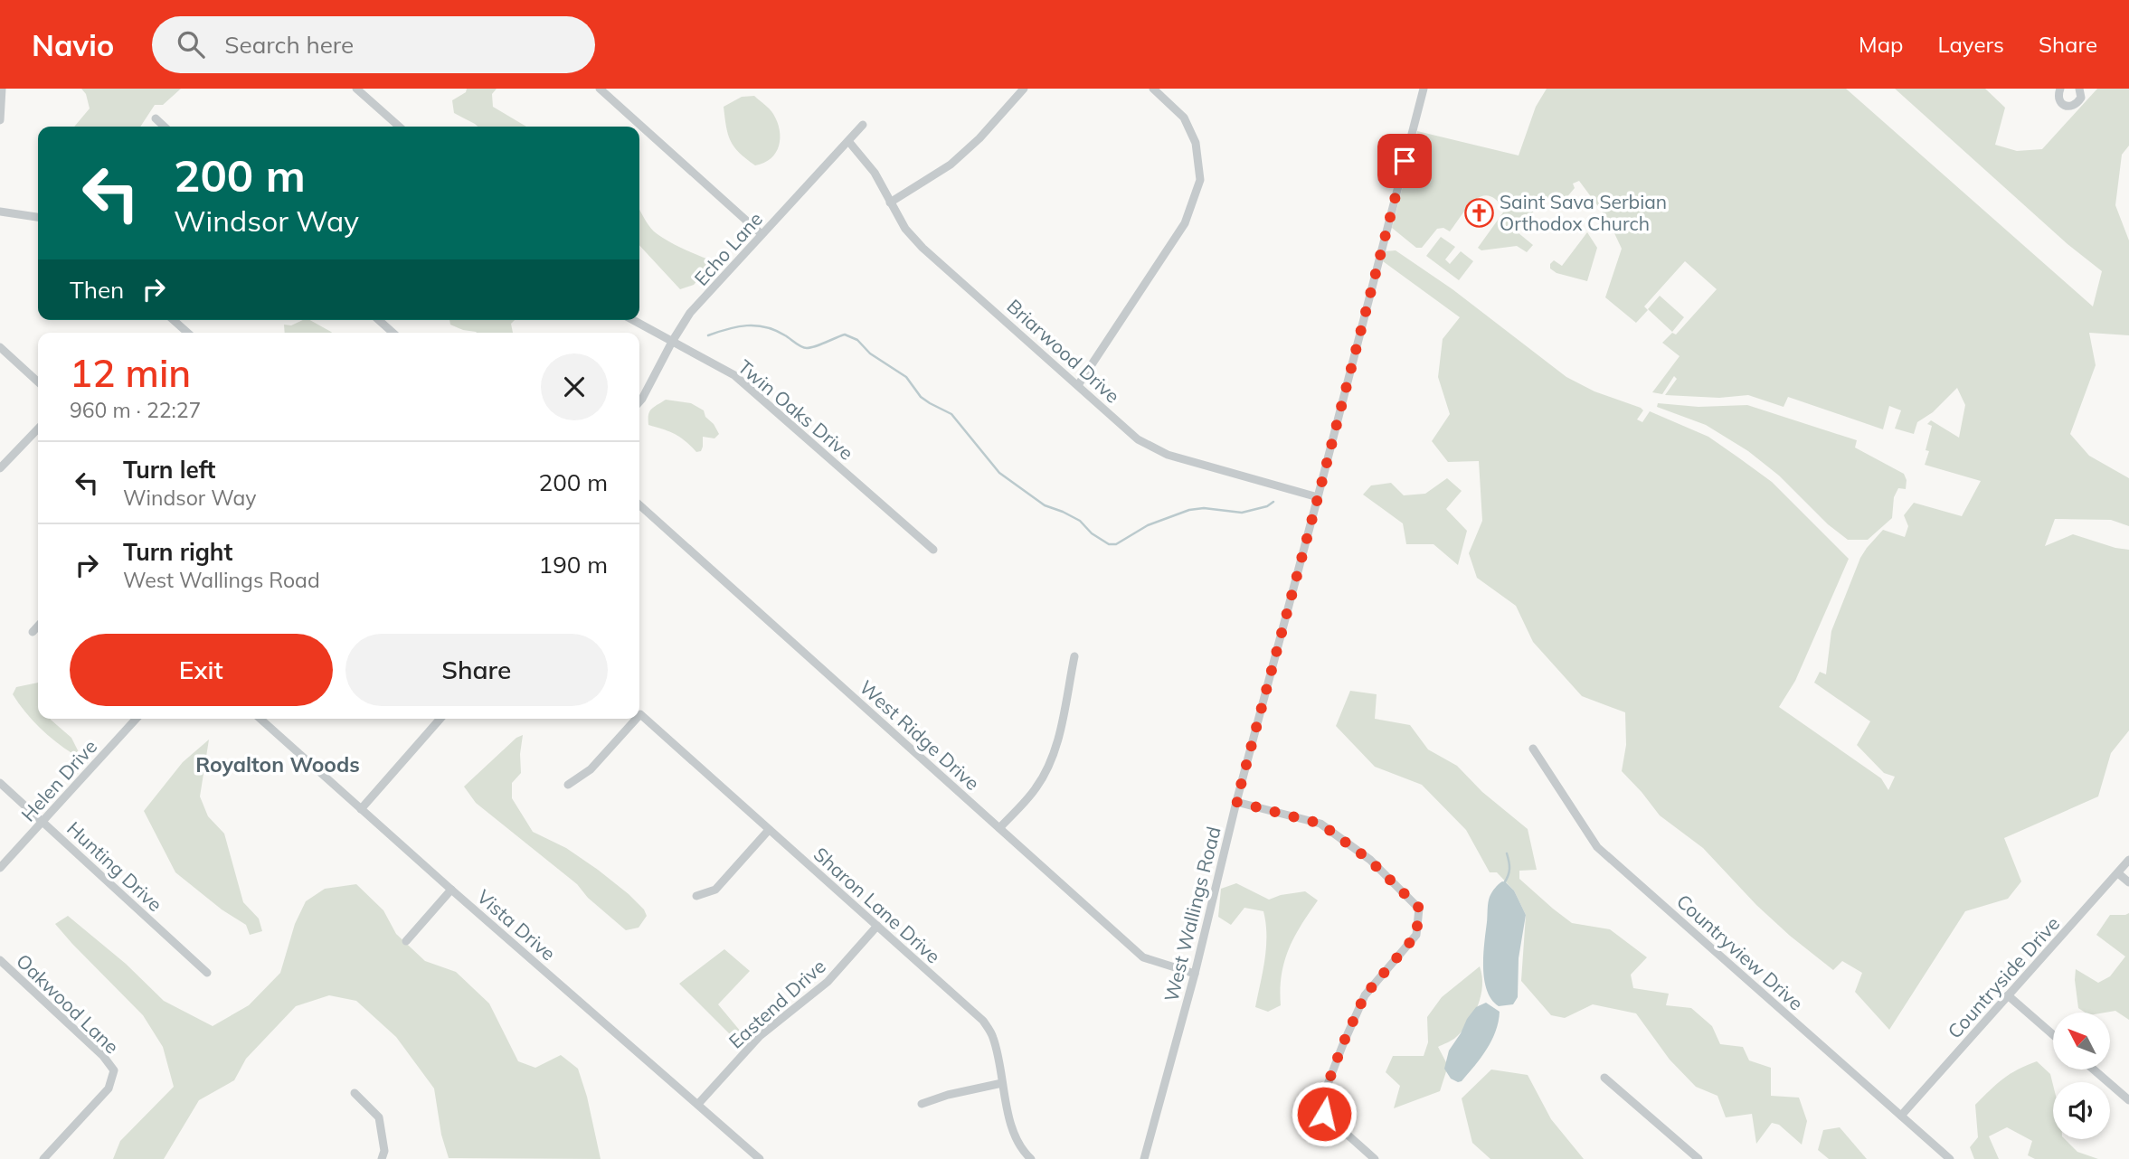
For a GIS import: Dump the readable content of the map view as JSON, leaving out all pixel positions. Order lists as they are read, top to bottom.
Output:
{
  "streets": {
    "street": [
      "Echo Lane",
      "Briarwood Drive",
      "Twin Oaks Drive",
      "West Ridge Drive",
      "Helen Drive",
      "Hunting Drive",
      "Sharon Lane Drive",
      "West Wallings Road",
      "Vista Drive",
      "Countryview Drive",
      "Countryside Drive",
      "Oakwood Lane",
      "Eastend Drive"
    ]
  },
  "crossings": [
    ["Echo Lane", "Briarwood Drive"],
    ["Echo Lane", "Twin Oaks Drive"],
    ["Briarwood Drive", "West Wallings Road"],
    ["West Ridge Drive", "West Wallings Road"],
    ["Helen Drive", "Hunting Drive"],
    ["Sharon Lane Drive", "Eastend Drive"],
    ["Vista Drive", "Eastend Drive"],
    ["Countryview Drive", "Countryside Drive"]
  ],
  "districts": ["Royalton Woods"],
  "places": {
    "church": ["Saint Sava Serbian Orthodox Church"]
  },
  "north": "top left",
  "page": {
    "header": "Navio",
    "search": "Search here",
    "nav": ["Map", "Layers", "Share"],
    "turn": ["200 m", "Windsor Way"],
    "then": "Then",
    "heading": ["12 min", "960 m · 22:27"],
    "list": [
      {
        "name": "Turn left",
        "note": "Windsor Way",
        "value": "200 m"
      },
      {
        "name": "Turn right",
        "note": "West Wallings Road",
        "value": "190 m"
      }
    ],
    "buttons": ["Exit", "Share"]
  }
}
